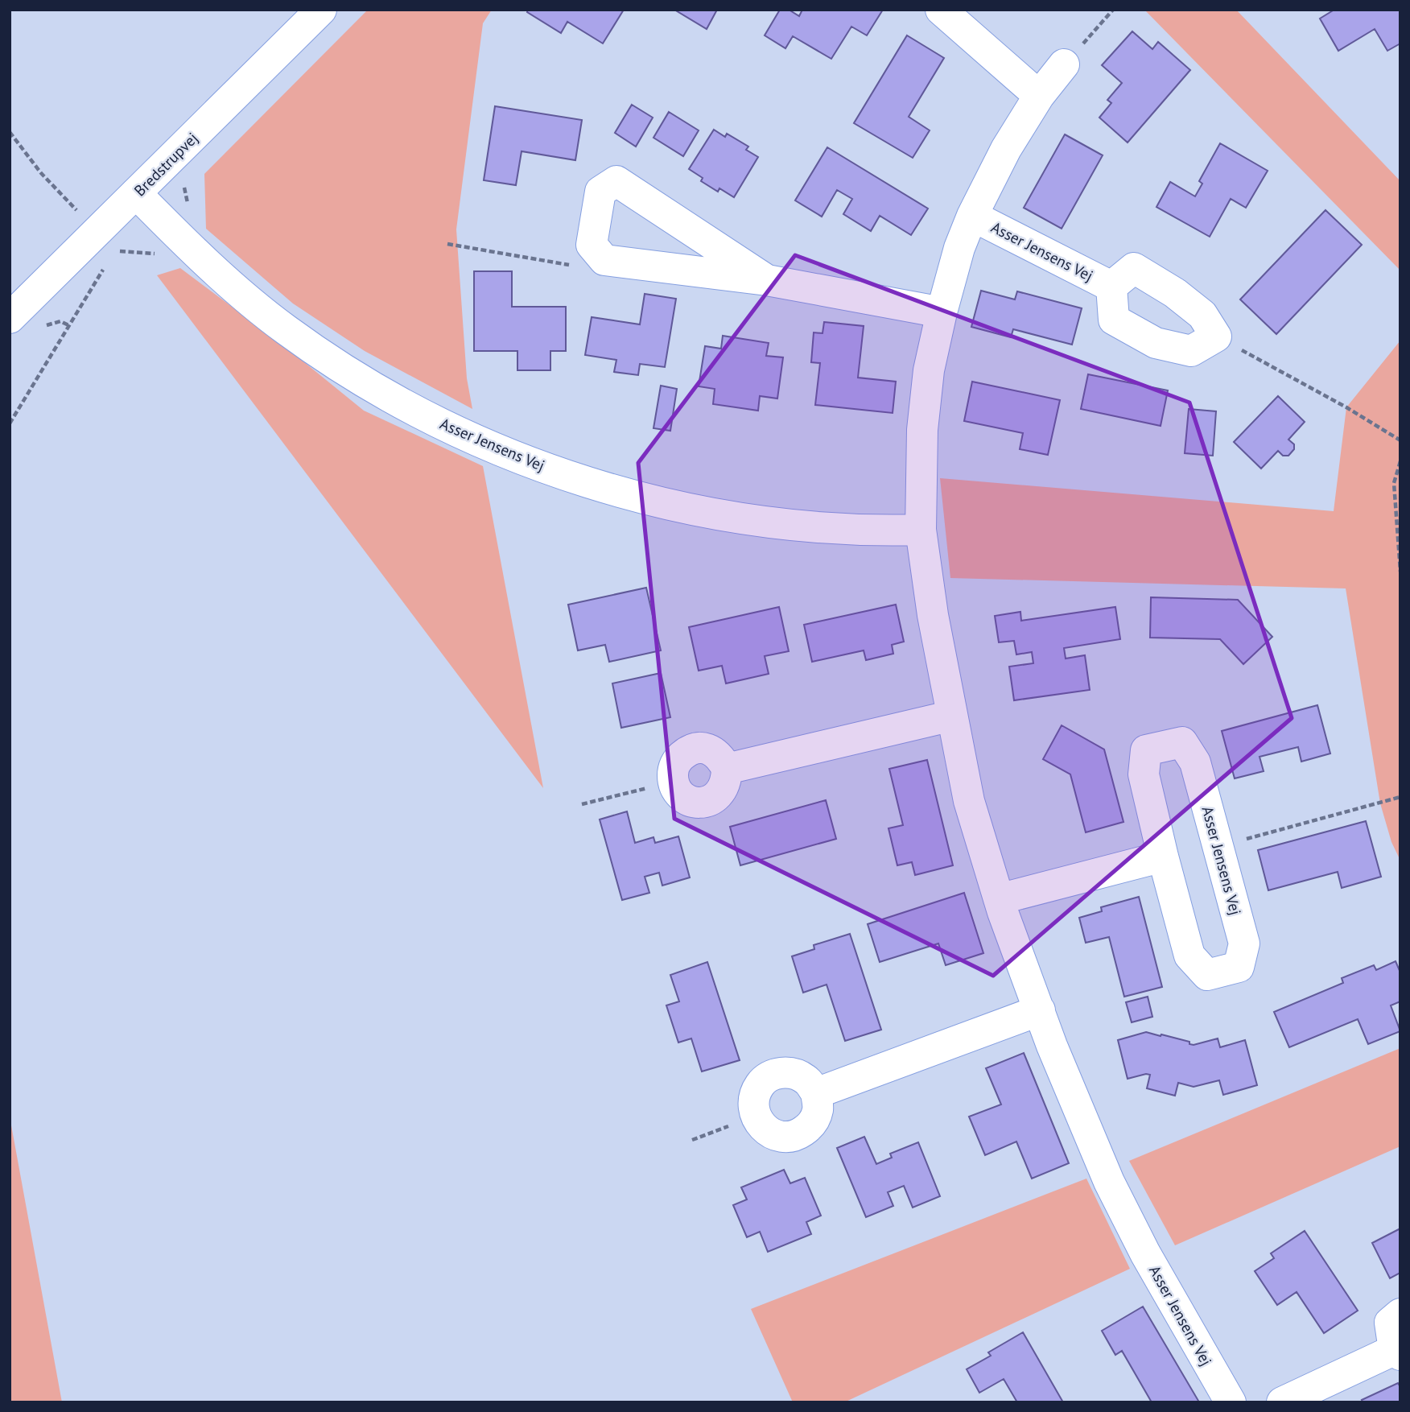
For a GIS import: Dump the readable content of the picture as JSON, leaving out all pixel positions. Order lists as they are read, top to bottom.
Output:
{
  "streets": {
    "street": ["Bredstrupvej", "Asser Jensens Vej"]
  },
  "crossings": [
    ["Bredstrupvej", "Asser Jensens Vej"]
  ]
}
